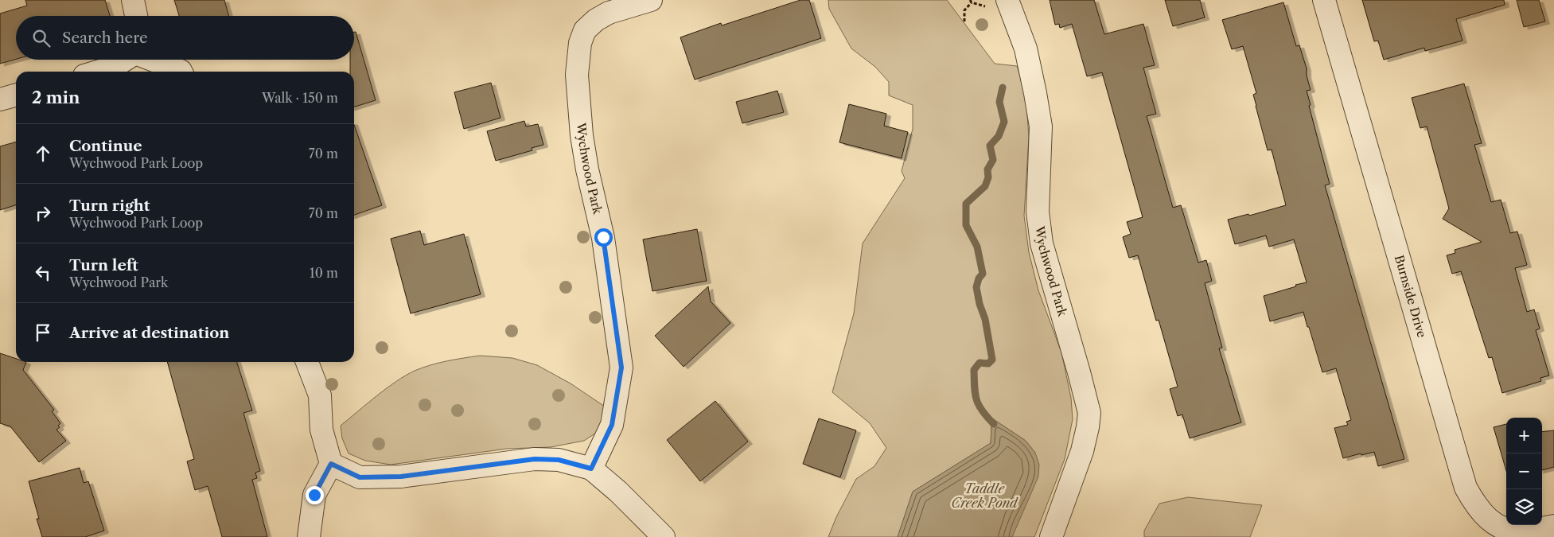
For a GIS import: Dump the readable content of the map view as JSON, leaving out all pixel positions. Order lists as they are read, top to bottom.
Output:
{
  "streets": {
    "street": ["Wychwood Park", "Burnside Drive"]
  },
  "water": ["Taddle Creek Pond"],
  "page": {
    "search": "Search here",
    "heading": ["2 min", "Walk · 150 m"],
    "list": [
      ["Continue", "Wychwood Park Loop", "70 m"],
      ["Turn right", "Wychwood Park Loop", "70 m"],
      ["Turn left", "Wychwood Park", "10 m"],
      "Arrive at destination"
    ],
    "map_buttons": ["+", "−"]
  }
}
